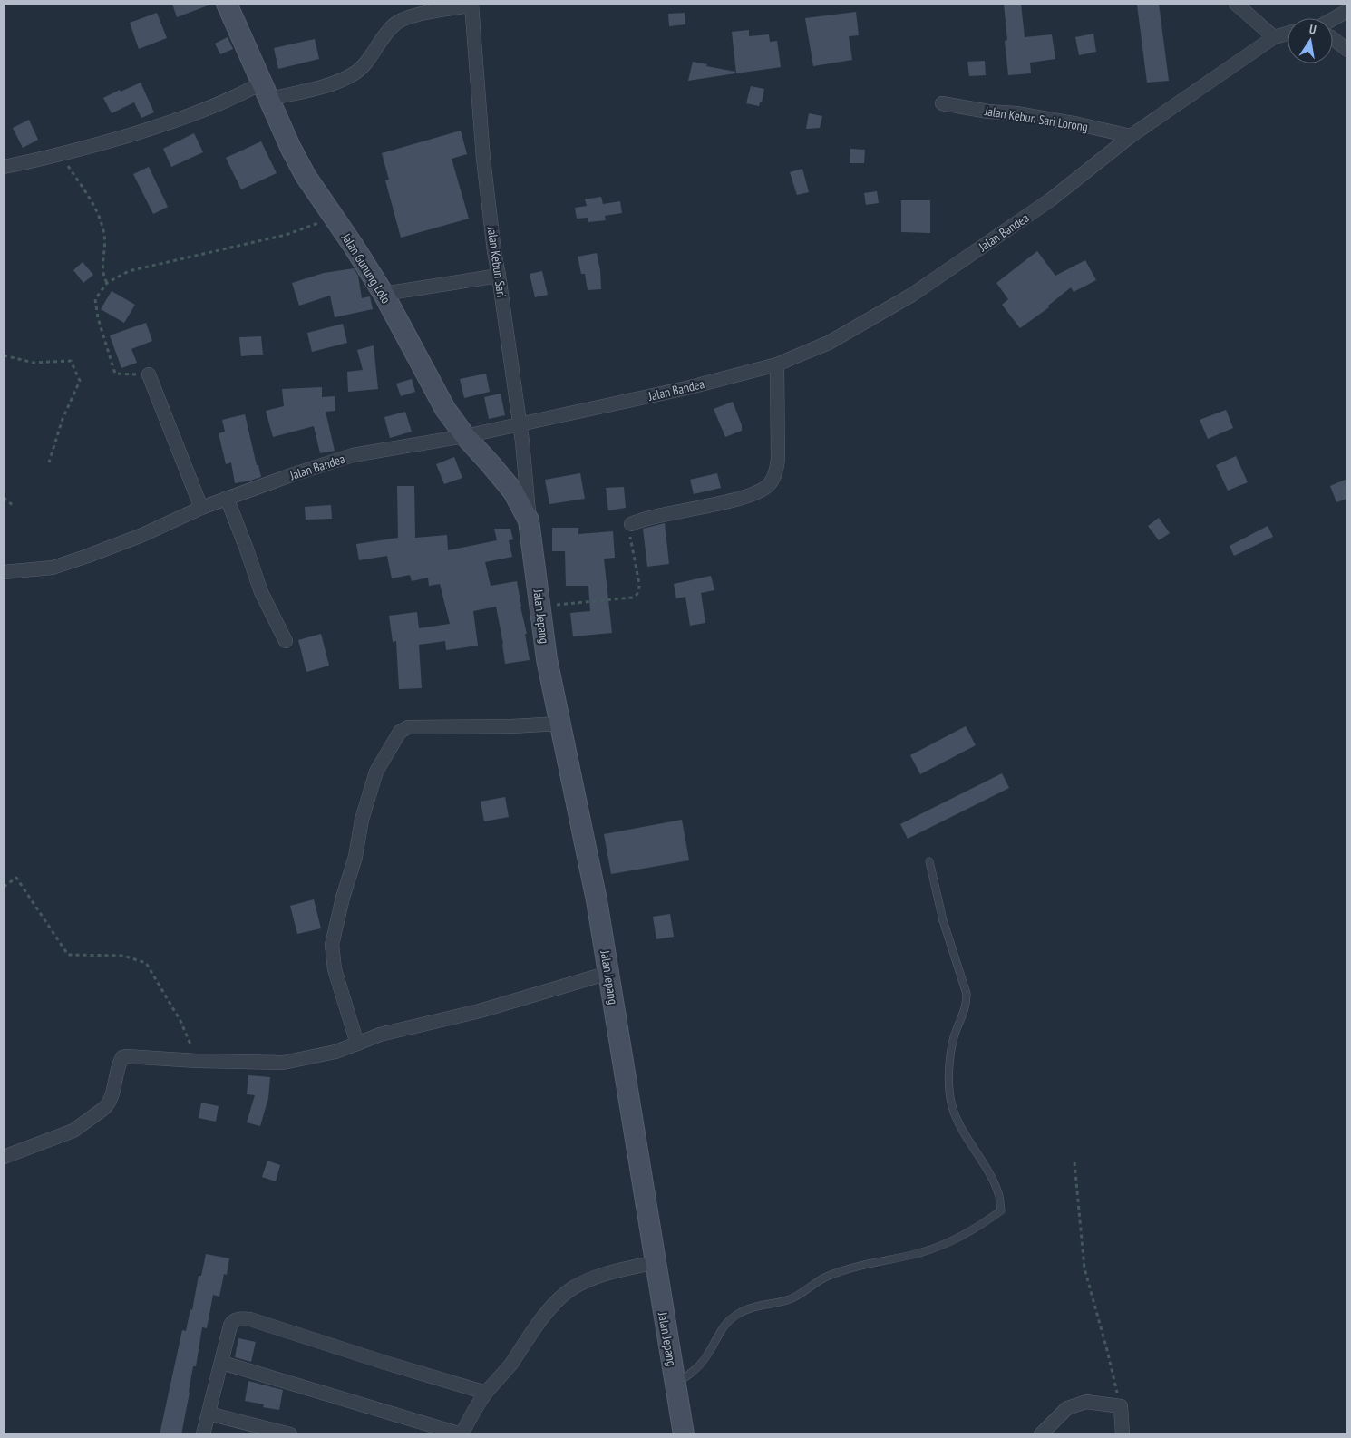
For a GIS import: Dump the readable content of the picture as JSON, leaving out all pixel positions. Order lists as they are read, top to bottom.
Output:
{
  "streets": {
    "street": [
      "Jalan Kebun Sari Lorong",
      "Jalan Bandea",
      "Jalan Kebun Sari",
      "Jalan Gunung Lolo",
      "Jalan Jepang"
    ]
  },
  "crossings": [
    ["Jalan Kebun Sari Lorong", "Jalan Bandea"],
    ["Jalan Bandea", "Jalan Kebun Sari"],
    ["Jalan Bandea", "Jalan Gunung Lolo"],
    ["Jalan Kebun Sari", "Jalan Gunung Lolo"],
    ["Jalan Kebun Sari", "Jalan Jepang"],
    ["Jalan Gunung Lolo", "Jalan Jepang"]
  ],
  "north": "top"
}
